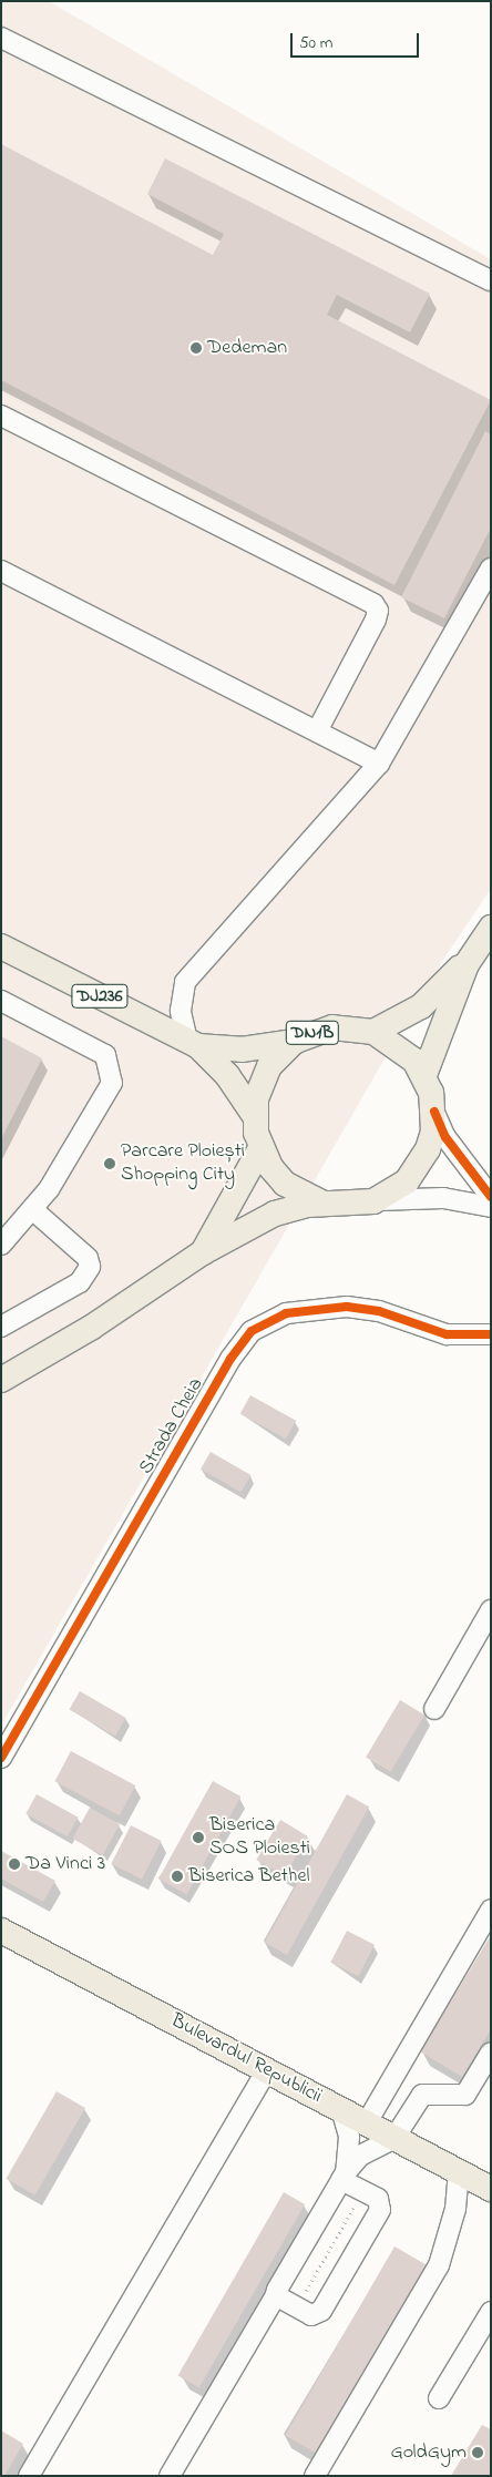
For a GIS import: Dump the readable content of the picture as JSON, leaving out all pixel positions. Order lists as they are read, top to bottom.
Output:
{
  "streets": {
    "main road": ["DJ236", "DN1B", "Bulevardul Republicii"],
    "street": ["Strada Cheia"]
  },
  "crossings": [
    ["DJ236", "DN1B"]
  ],
  "places": [
    "Dedeman",
    "Parcare Ploiești Shopping City",
    "Biserica SOS Ploiesti",
    "Da Vinci 3",
    "Biserica Bethel",
    "GoldGym"
  ],
  "scale_bar": "50 m"
}
